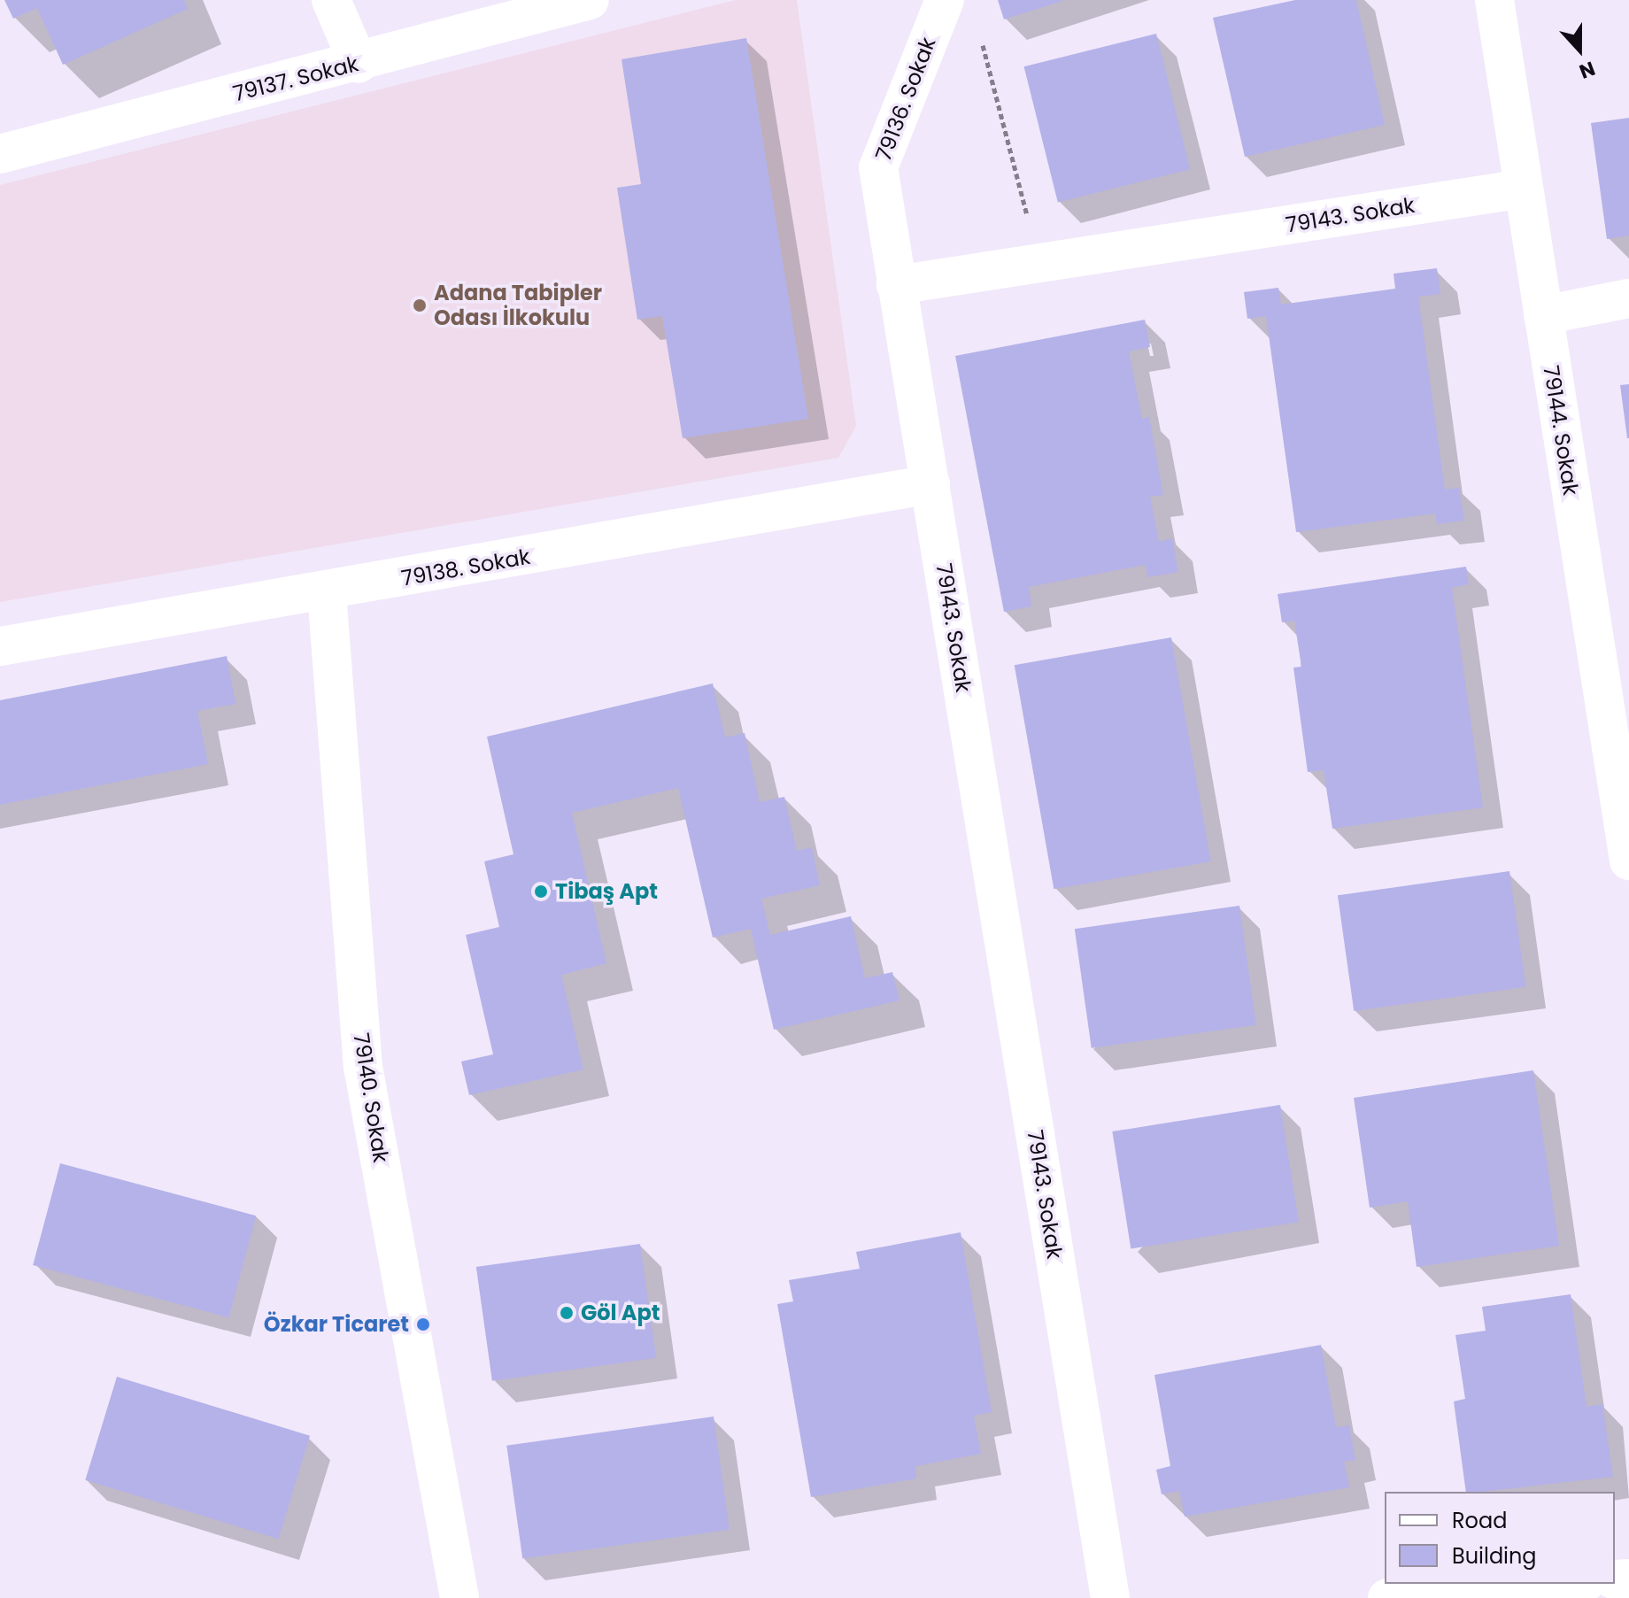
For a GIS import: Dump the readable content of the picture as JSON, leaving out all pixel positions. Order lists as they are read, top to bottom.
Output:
{
  "streets": {
    "street": [
      "79137. Sokak",
      "79136. Sokak",
      "79143. Sokak",
      "79144. Sokak",
      "79138. Sokak",
      "79140. Sokak"
    ]
  },
  "crossings": [
    ["79136. Sokak", "79143. Sokak"],
    ["79143. Sokak", "79144. Sokak"],
    ["79143. Sokak", "79138. Sokak"],
    ["79138. Sokak", "79140. Sokak"]
  ],
  "places": [
    "Adana Tabipler Odası İlkokulu",
    "Tibaş Apt",
    "Göl Apt",
    "Özkar Ticaret"
  ],
  "legend": ["Road", "Building"],
  "north": "bottom"
}
